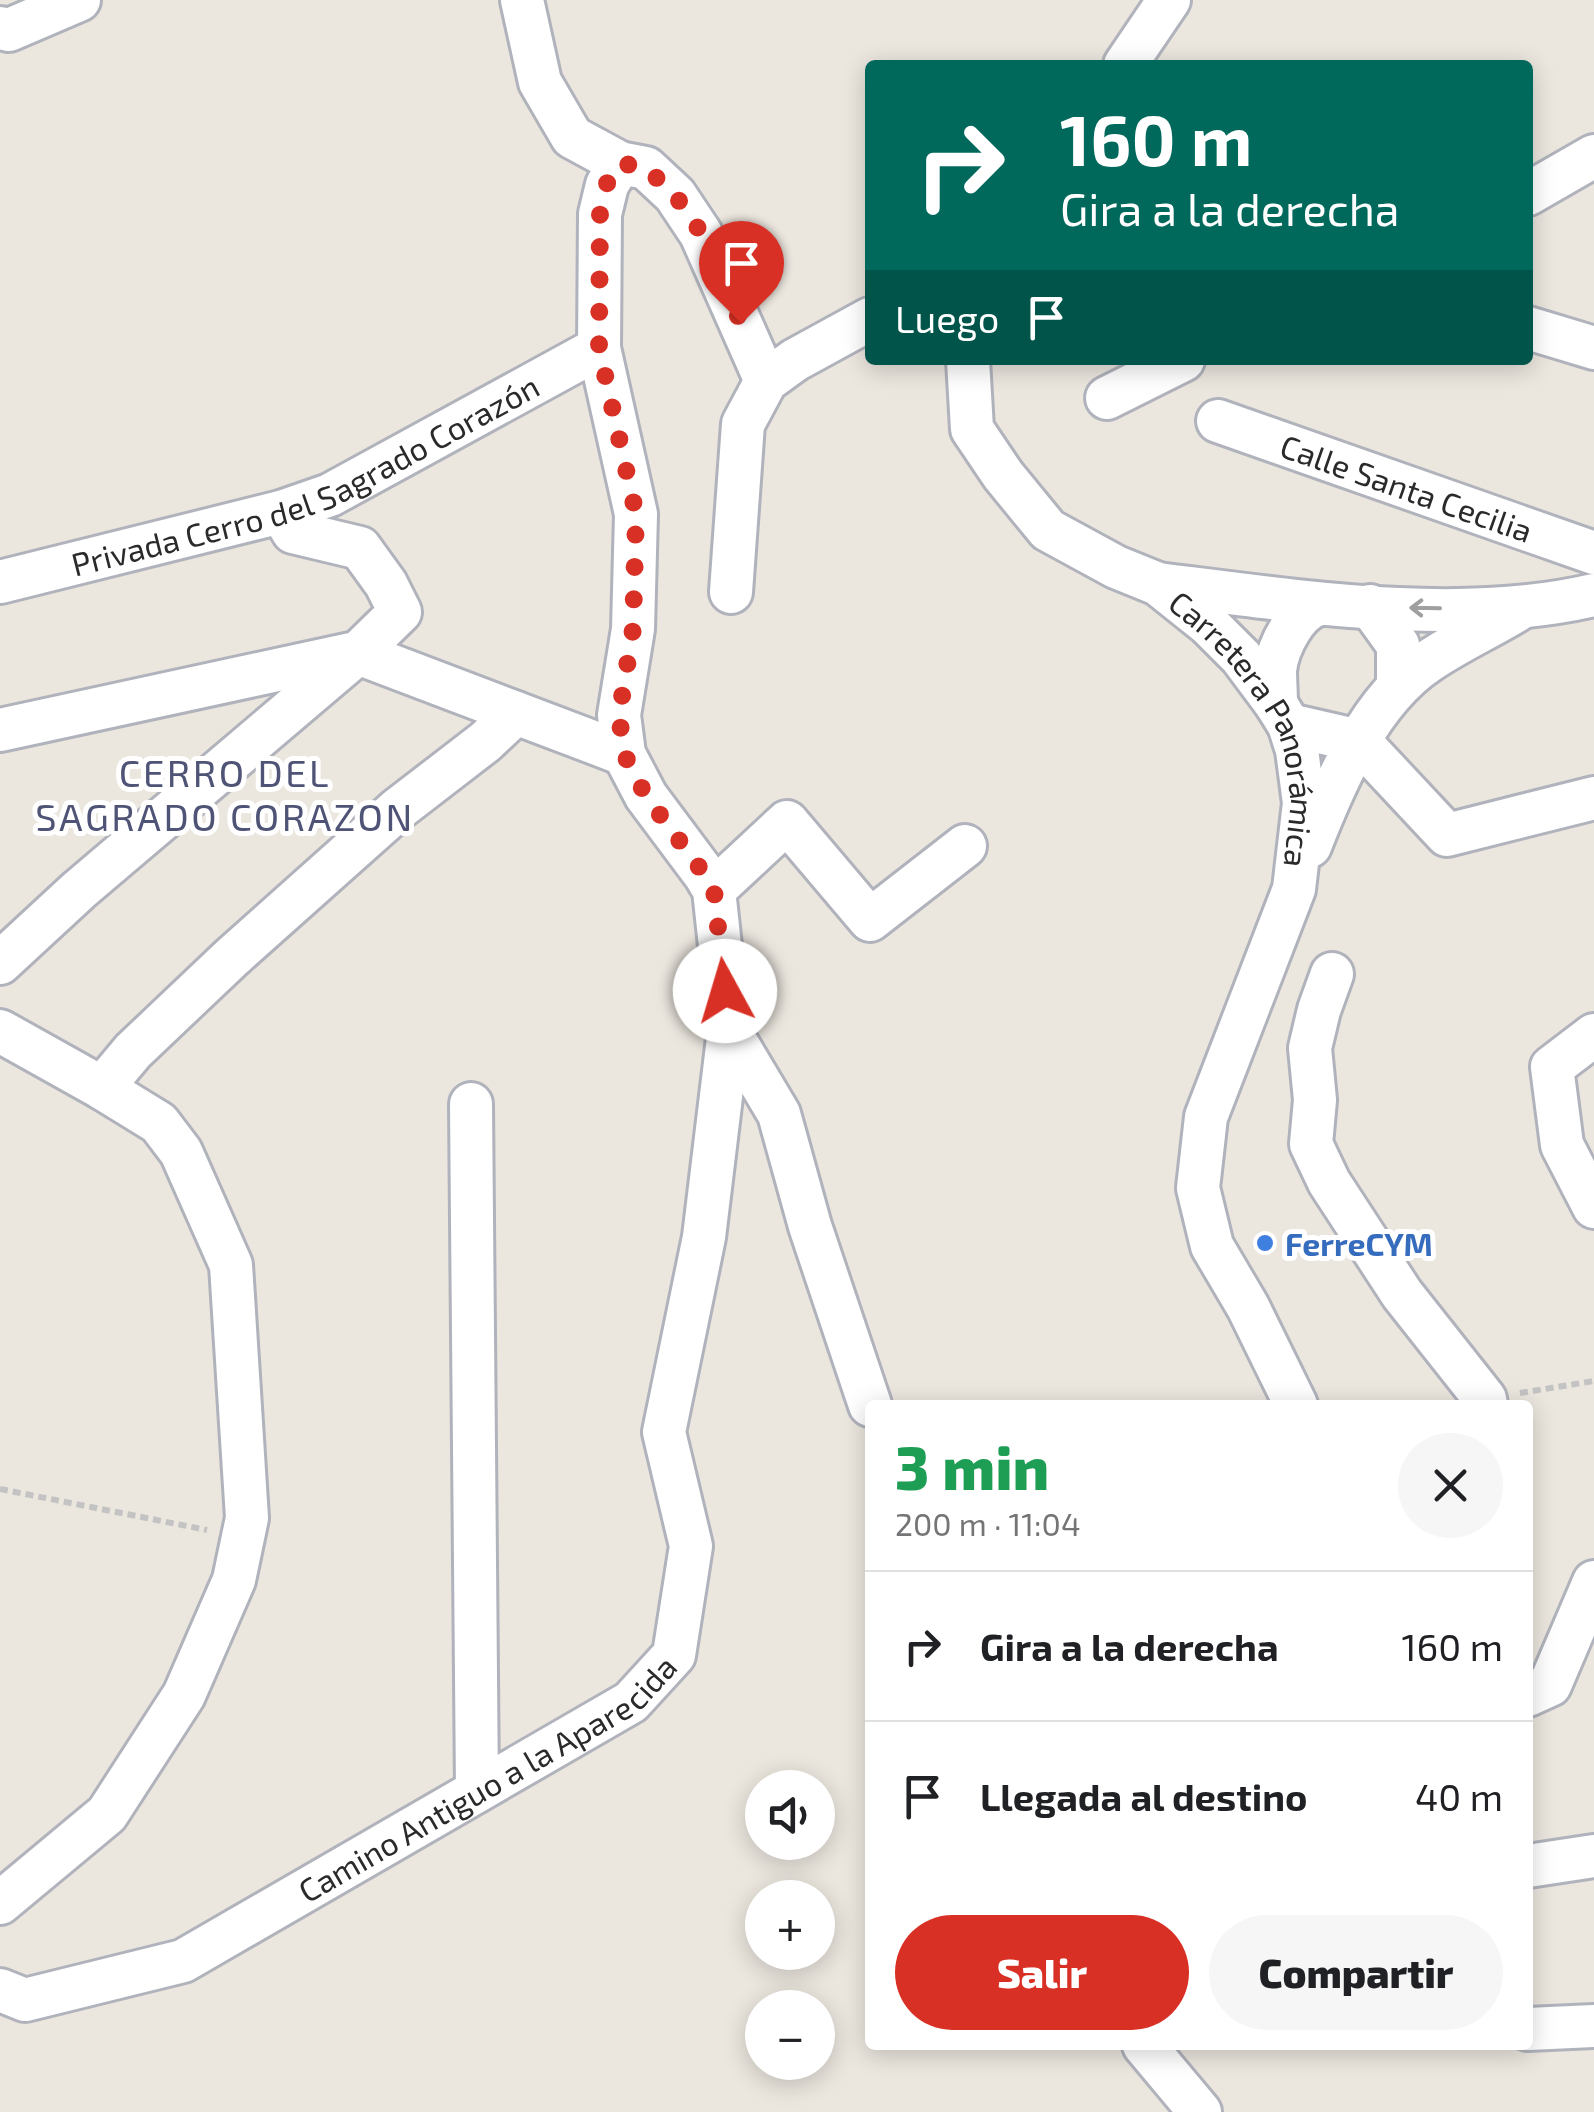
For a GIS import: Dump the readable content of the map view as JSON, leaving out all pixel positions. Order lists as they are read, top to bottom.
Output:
{
  "streets": {
    "street": [
      "Privada Cerro del Sagrado Corazón",
      "Calle Santa Cecilia",
      "Carretera Panorámica",
      "Camino Antiguo a la Aparecida"
    ]
  },
  "crossings": [
    ["Privada Cerro del Sagrado Corazón", "Camino Antiguo a la Aparecida"]
  ],
  "districts": ["CERRO DEL SAGRADO CORAZON"],
  "places": ["FerreCYM"],
  "page": {
    "turn": ["160 m", "Gira a la derecha"],
    "then": "Luego",
    "heading": ["3 min", "200 m · 11:04"],
    "list": [
      {
        "name": "Gira a la derecha",
        "value": "160 m"
      },
      {
        "name": "Llegada al destino",
        "value": "40 m"
      }
    ],
    "map_buttons": ["+", "−"],
    "buttons": ["Salir", "Compartir"]
  }
}
